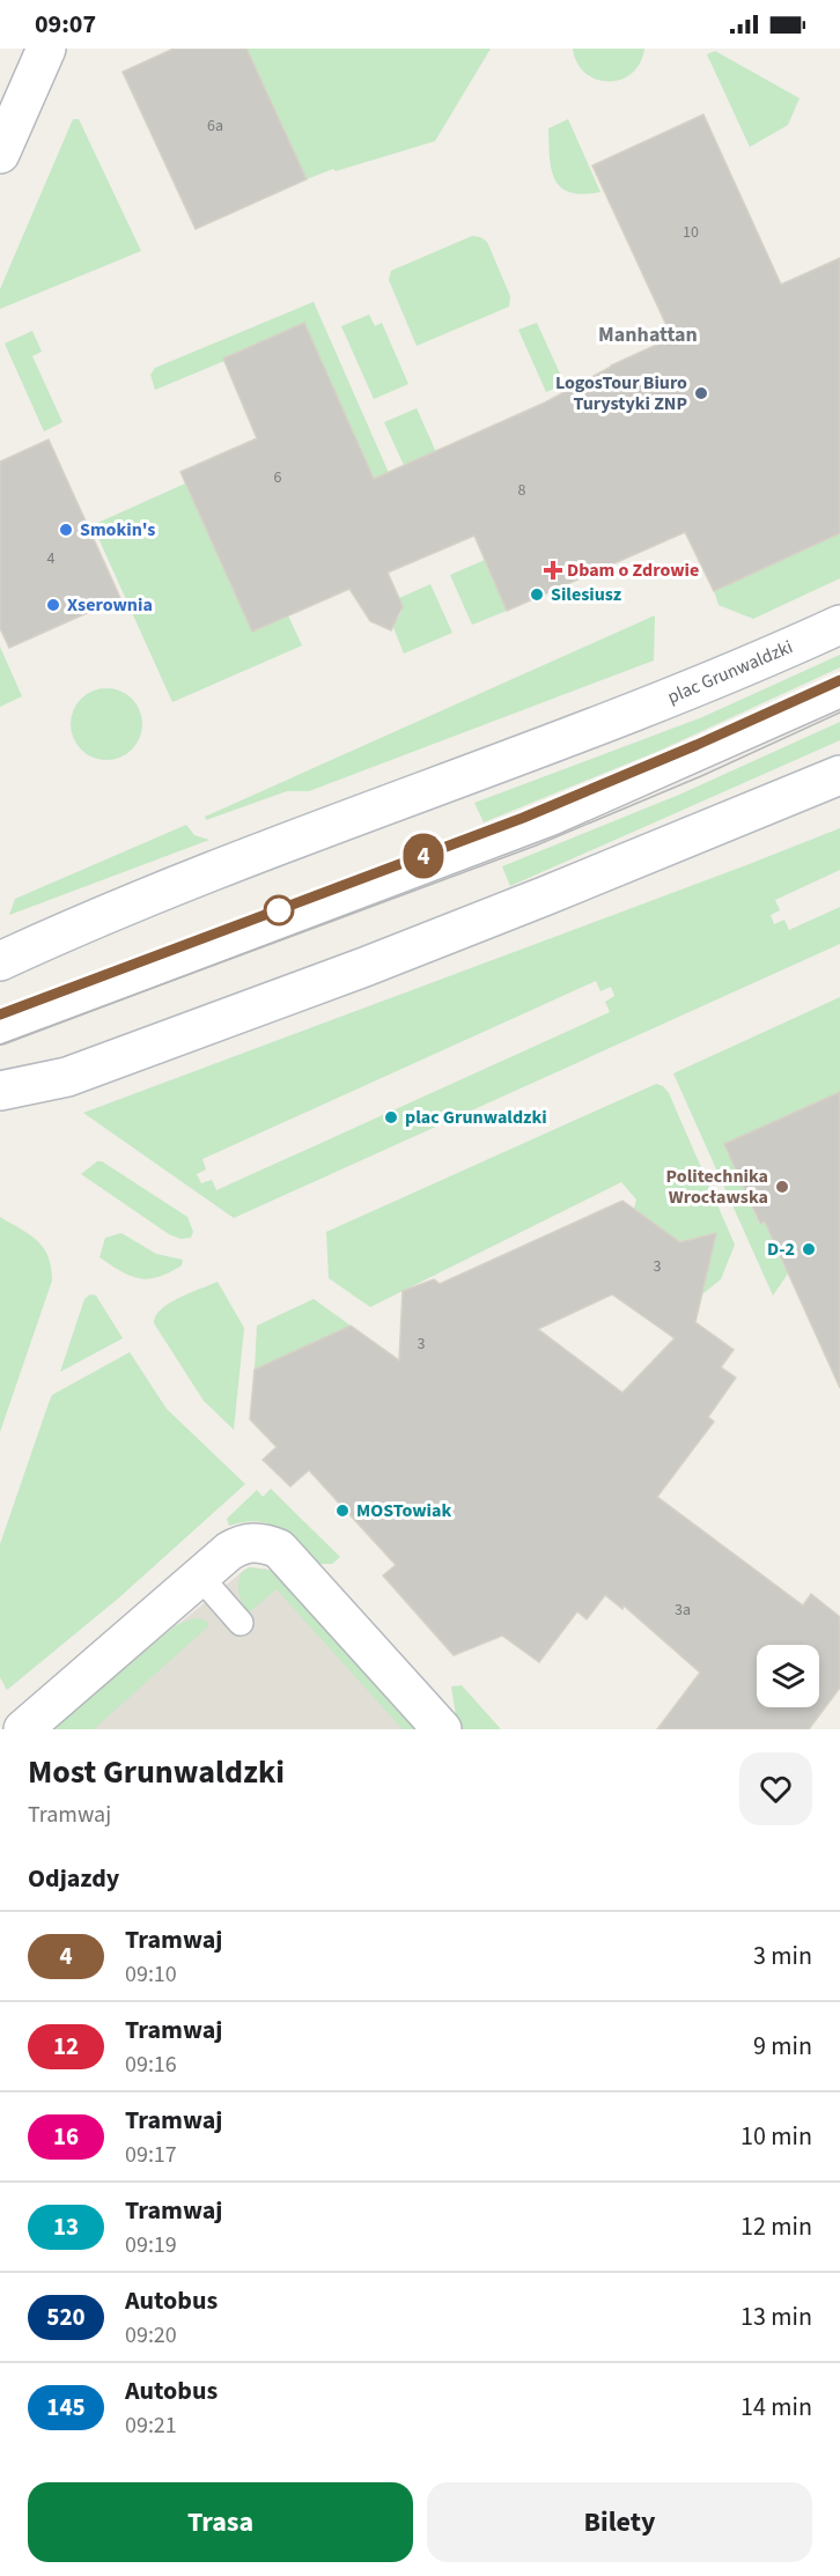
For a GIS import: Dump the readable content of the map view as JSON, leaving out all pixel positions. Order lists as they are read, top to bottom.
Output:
{
  "streets": {
    "main road": ["plac Grunwaldzki"]
  },
  "districts": ["Manhattan"],
  "places": {
    "other": [
      "LogosTour Biuro Turystyki ZNP",
      "Smokin's",
      "Silesiusz",
      "Xserownia",
      "plac Grunwaldzki",
      "Politechnika Wrocławska",
      "D-2",
      "MOSTowiak"
    ],
    "health": ["Dbam o Zdrowie"]
  },
  "lines": ["tram line 4"],
  "house_numbers": [
    "6a",
    "10",
    "6",
    "8",
    "4",
    "3",
    "3",
    "3a"
  ],
  "page": {
    "status": "09:07",
    "on_map": "4",
    "heading": [
      ["Most Grunwaldzki", "Tramwaj"],
      "Odjazdy"
    ],
    "list": [
      {
        "mark": "4",
        "name": "Tramwaj",
        "note": "09:10",
        "value": "3 min"
      },
      {
        "mark": "12",
        "name": "Tramwaj",
        "note": "09:16",
        "value": "9 min"
      },
      {
        "mark": "16",
        "name": "Tramwaj",
        "note": "09:17",
        "value": "10 min"
      },
      {
        "mark": "13",
        "name": "Tramwaj",
        "note": "09:19",
        "value": "12 min"
      },
      {
        "mark": "520",
        "name": "Autobus",
        "note": "09:20",
        "value": "13 min"
      },
      {
        "mark": "145",
        "name": "Autobus",
        "note": "09:21",
        "value": "14 min"
      }
    ],
    "buttons": ["Trasa", "Bilety"]
  }
}
